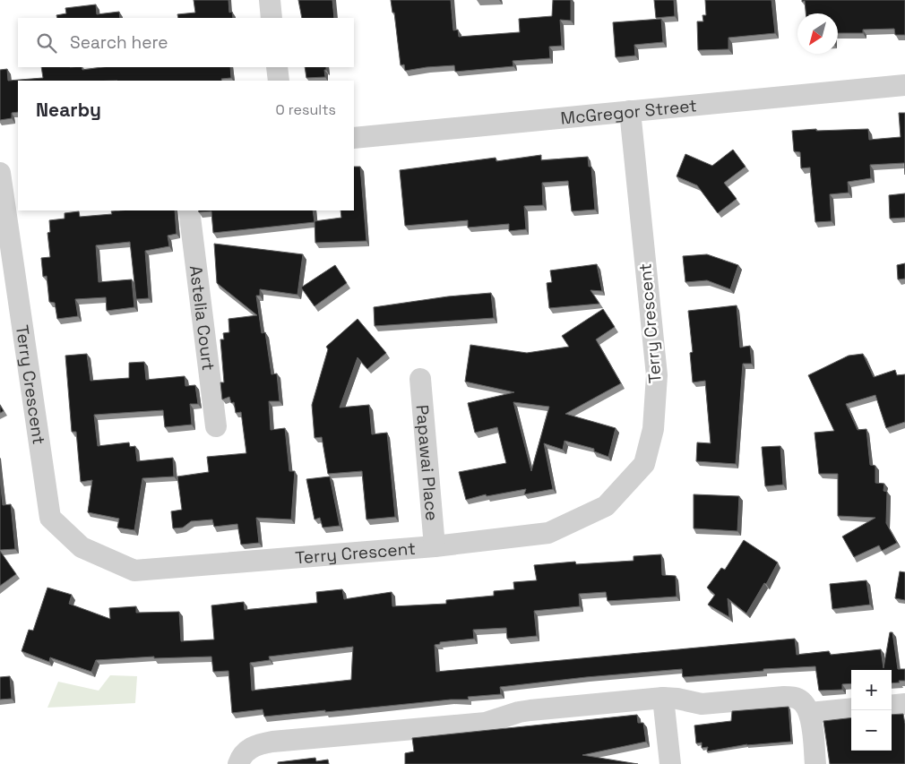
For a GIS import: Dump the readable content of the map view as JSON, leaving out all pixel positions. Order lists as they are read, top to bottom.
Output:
{
  "streets": {
    "street": [
      "McGregor Street",
      "Astelia Court",
      "Terry Crescent",
      "Papawai Place"
    ]
  },
  "crossings": [
    ["McGregor Street", "Terry Crescent"],
    ["Terry Crescent", "Papawai Place"]
  ],
  "north": "bottom left",
  "page": {
    "search": "Search here",
    "heading": ["Nearby", "0 results"],
    "map_buttons": ["+", "−"]
  }
}
